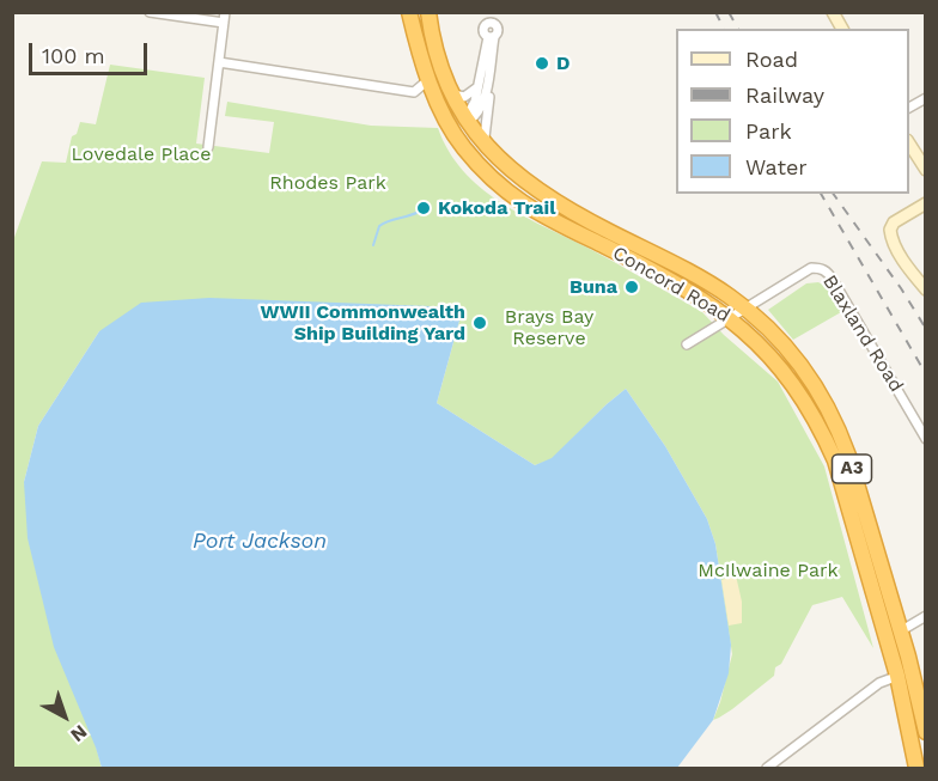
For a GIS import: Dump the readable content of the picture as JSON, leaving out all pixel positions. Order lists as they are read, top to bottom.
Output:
{
  "streets": {
    "highway": ["Concord Road", "A3"],
    "street": ["Blaxland Road"]
  },
  "crossings": [
    ["Concord Road", "Blaxland Road"]
  ],
  "water": ["Port Jackson"],
  "parks": [
    "Lovedale Place",
    "Rhodes Park",
    "Brays Bay Reserve",
    "McIlwaine Park"
  ],
  "places": [
    "D",
    "Kokoda Trail",
    "Buna",
    "WWII Commonwealth Ship Building Yard"
  ],
  "legend": [
    "Road",
    "Railway",
    "Park",
    "Water"
  ],
  "scale_bar": "100 m",
  "north": "bottom right"
}
